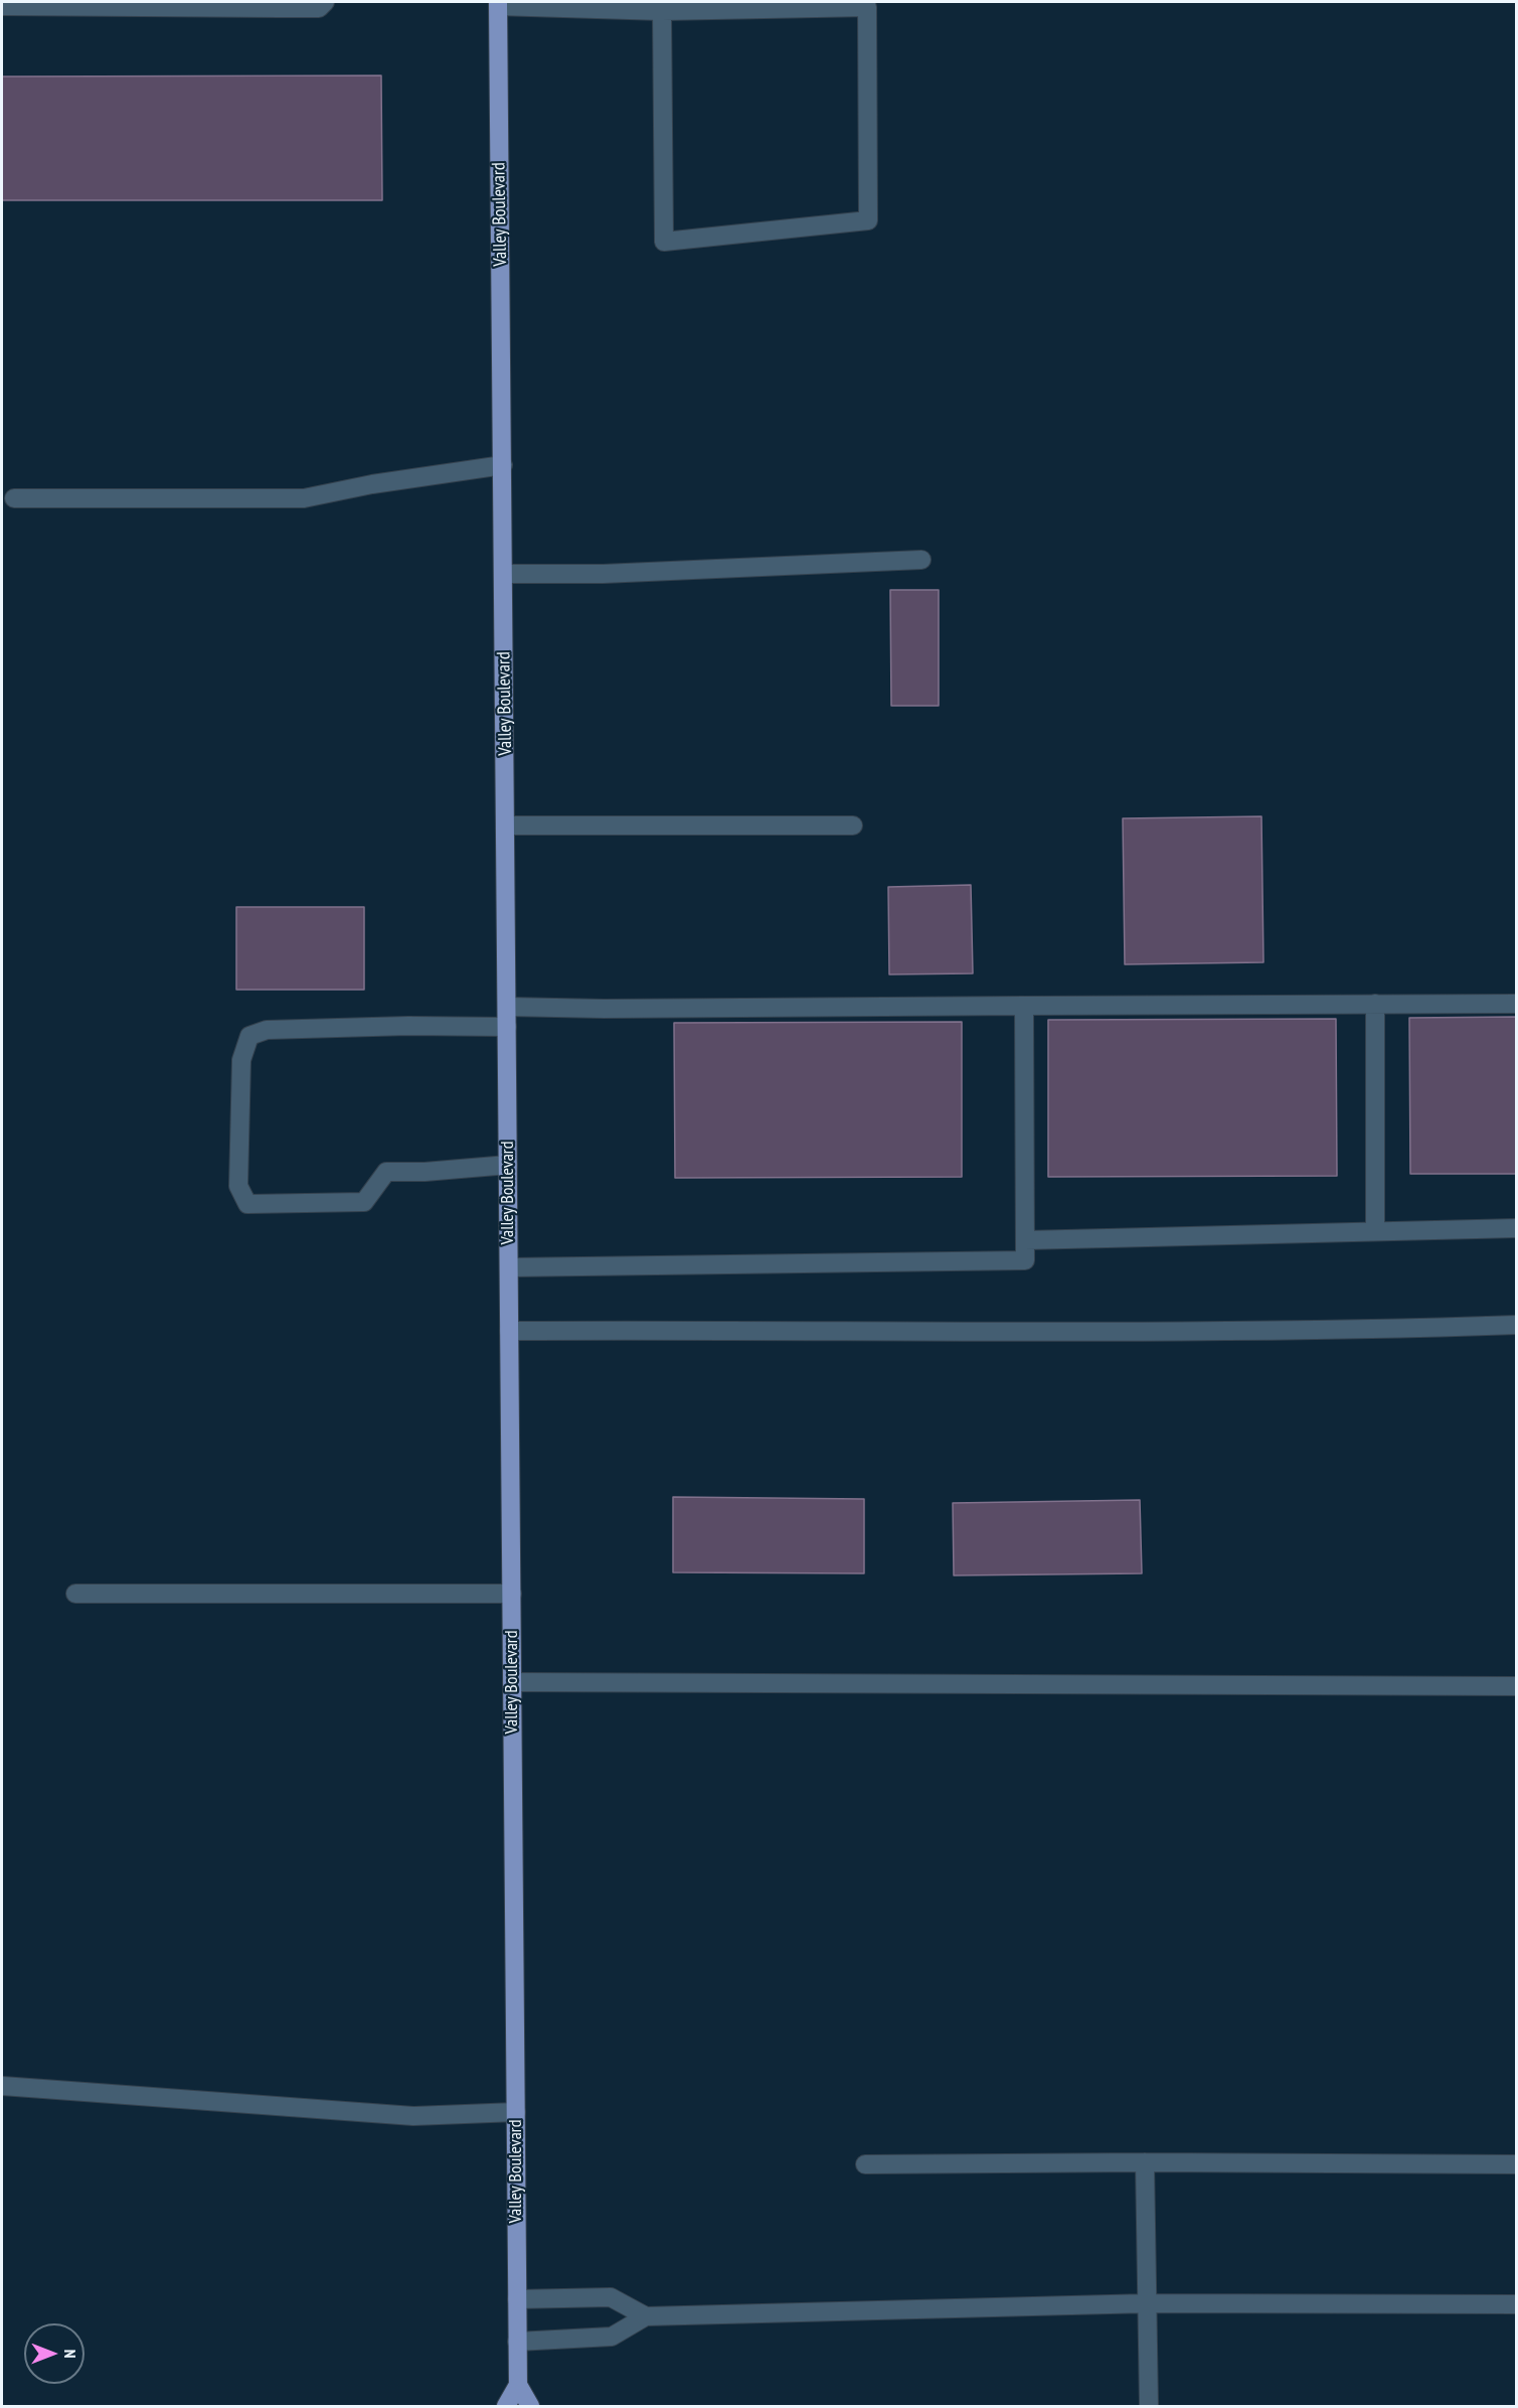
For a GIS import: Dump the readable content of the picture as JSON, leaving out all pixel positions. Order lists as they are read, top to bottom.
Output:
{
  "streets": {
    "main road": ["Valley Boulevard"]
  },
  "north": "right"
}
